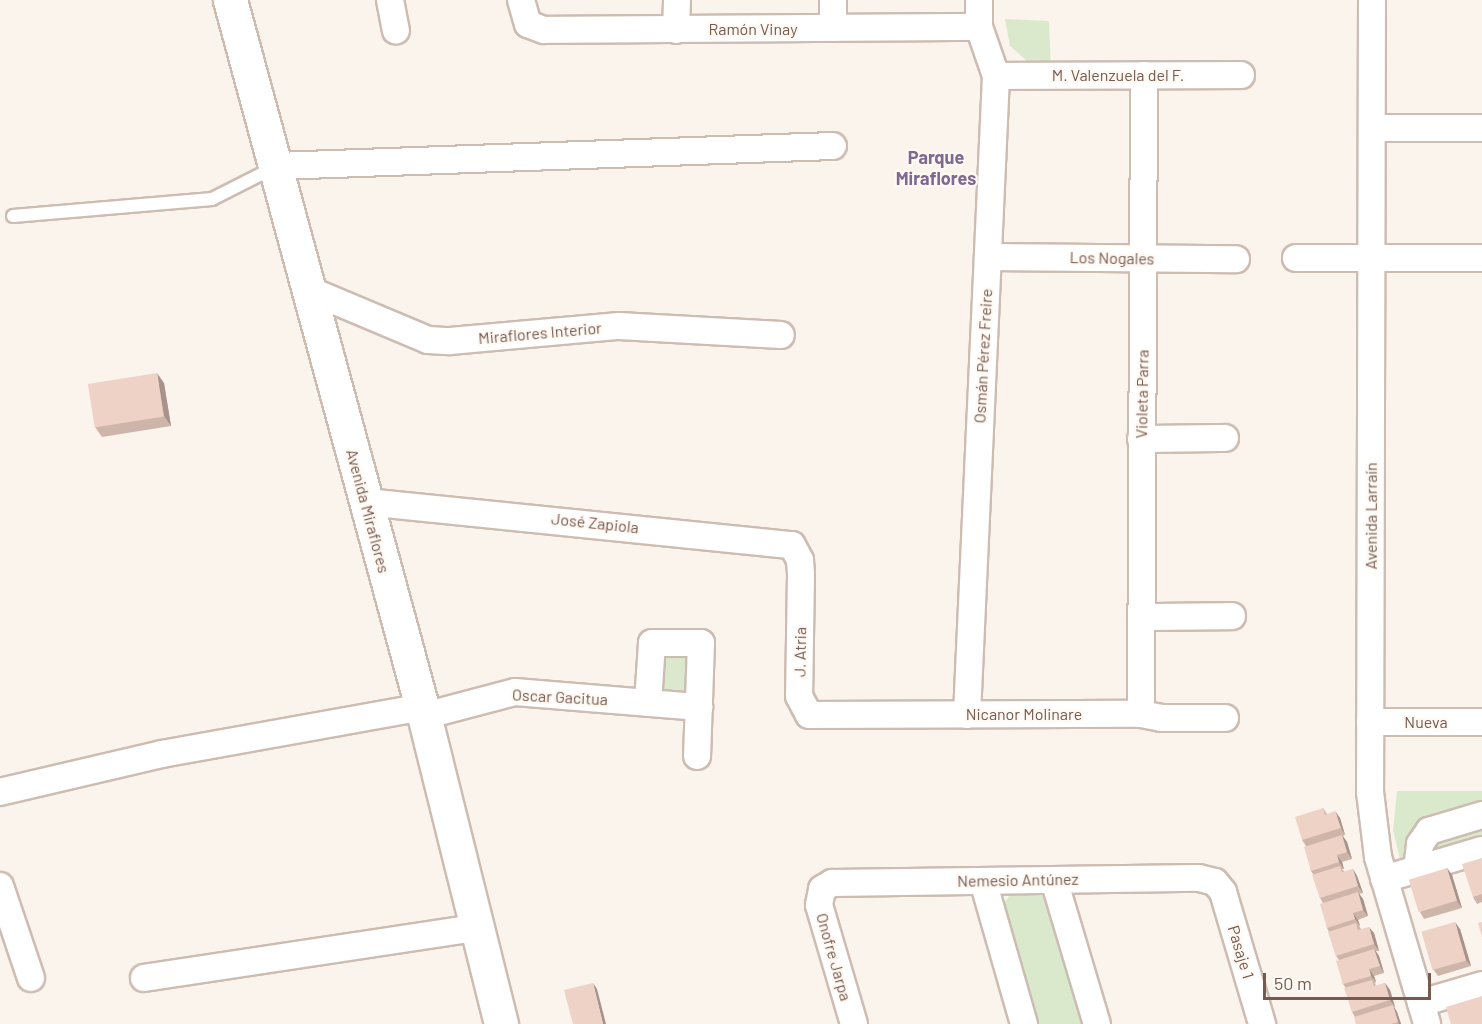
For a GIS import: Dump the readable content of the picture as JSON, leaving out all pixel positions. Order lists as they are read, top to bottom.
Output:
{
  "streets": {
    "main road": ["Avenida Miraflores"],
    "street": [
      "Ramón Vinay",
      "M. Valenzuela del F.",
      "Los Nogales",
      "Miraflores Interior",
      "Osmán Pérez Freire",
      "Violeta Parra",
      "Avenida Larraín",
      "José Zapiola",
      "J. Atria",
      "Oscar Gacitua",
      "Nicanor Molinare",
      "Nueva",
      "Nemesio Antúnez",
      "Pasaje 1",
      "Onofre Jarpa"
    ]
  },
  "crossings": [
    ["Ramón Vinay", "Osmán Pérez Freire"],
    ["M. Valenzuela del F.", "Osmán Pérez Freire"],
    ["M. Valenzuela del F.", "Violeta Parra"],
    ["Los Nogales", "Osmán Pérez Freire"],
    ["Los Nogales", "Violeta Parra"],
    ["Miraflores Interior", "Avenida Miraflores"],
    ["Osmán Pérez Freire", "Nicanor Molinare"],
    ["Violeta Parra", "Nicanor Molinare"],
    ["Avenida Miraflores", "José Zapiola"],
    ["Avenida Miraflores", "Oscar Gacitua"],
    ["Avenida Larraín", "Nueva"],
    ["José Zapiola", "J. Atria"],
    ["J. Atria", "Nicanor Molinare"],
    ["Nemesio Antúnez", "Pasaje 1"],
    ["Nemesio Antúnez", "Onofre Jarpa"]
  ],
  "districts": ["Parque Miraflores"],
  "scale_bar": "50 m"
}
